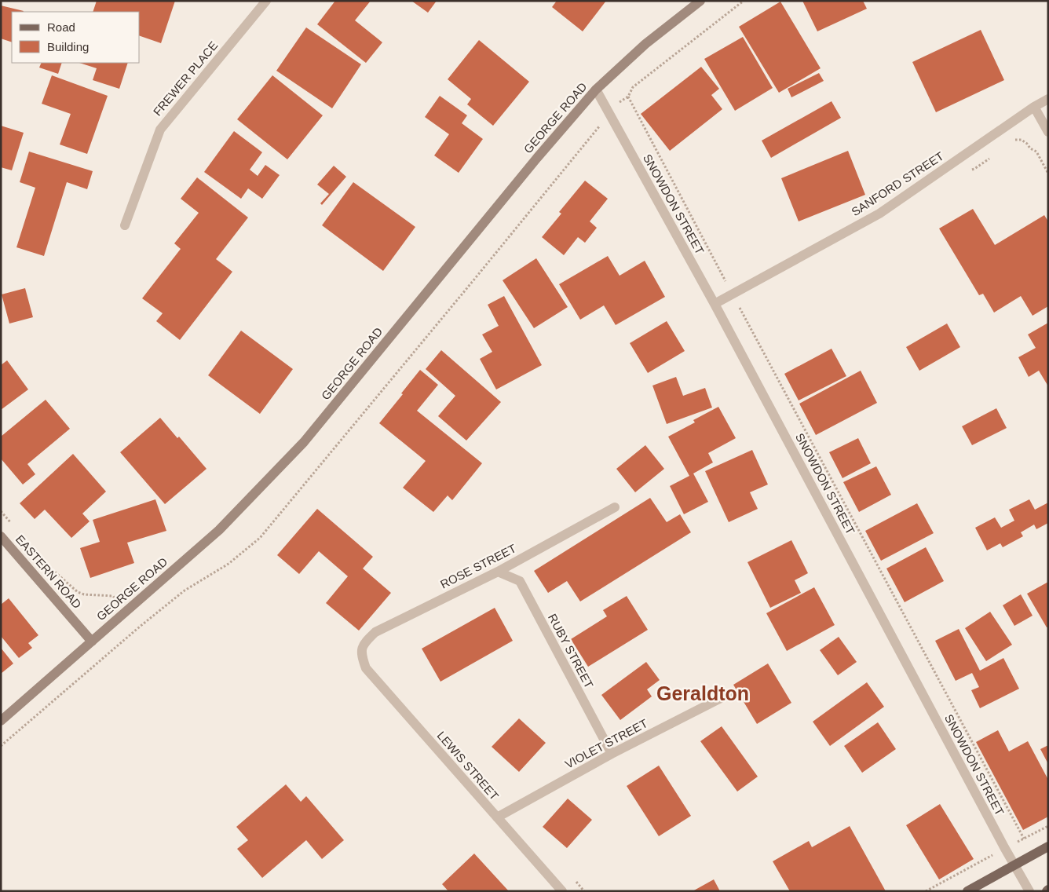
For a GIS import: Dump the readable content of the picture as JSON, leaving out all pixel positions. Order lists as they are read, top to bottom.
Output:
{
  "streets": {
    "street": [
      "FREWER PLACE",
      "GEORGE ROAD",
      "SANFORD STREET",
      "SNOWDON STREET",
      "ROSE STREET",
      "EASTERN ROAD",
      "RUBY STREET",
      "VIOLET STREET",
      "LEWIS STREET"
    ]
  },
  "crossings": [
    ["GEORGE ROAD", "SNOWDON STREET"],
    ["GEORGE ROAD", "EASTERN ROAD"],
    ["SANFORD STREET", "SNOWDON STREET"],
    ["ROSE STREET", "RUBY STREET"],
    ["ROSE STREET", "LEWIS STREET"],
    ["RUBY STREET", "VIOLET STREET"],
    ["VIOLET STREET", "LEWIS STREET"]
  ],
  "districts": ["Geraldton"],
  "legend": ["Road", "Building"]
}
